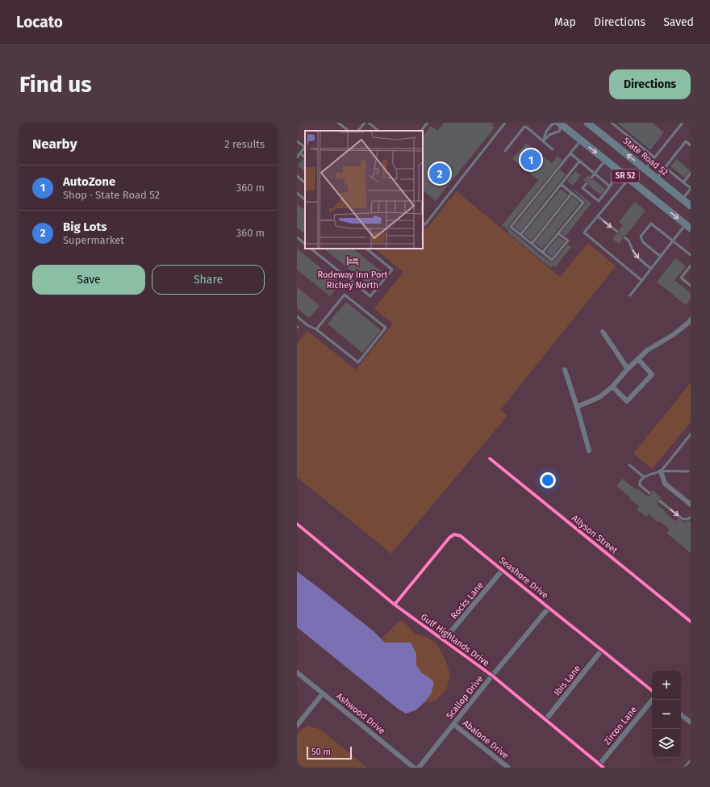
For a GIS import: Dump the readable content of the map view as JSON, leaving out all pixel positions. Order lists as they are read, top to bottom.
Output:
{
  "streets": {
    "main road": ["State Road 52", "SR 52"],
    "street": [
      "Allyson Street",
      "Seashore Drive",
      "Rocks Lane",
      "Gulf Highlands Drive",
      "Ibis Lane",
      "Scallop Drive",
      "Ashwood Drive",
      "Zircon Lane",
      "Abalone Drive"
    ]
  },
  "crossings": [
    ["Seashore Drive", "Rocks Lane"],
    ["Seashore Drive", "Gulf Highlands Drive"],
    ["Seashore Drive", "Ibis Lane"],
    ["Seashore Drive", "Scallop Drive"],
    ["Rocks Lane", "Gulf Highlands Drive"],
    ["Gulf Highlands Drive", "Ibis Lane"],
    ["Gulf Highlands Drive", "Scallop Drive"],
    ["Gulf Highlands Drive", "Zircon Lane"],
    ["Scallop Drive", "Abalone Drive"]
  ],
  "places": {
    "hotel": ["Rodeway Inn Port Richey North"]
  },
  "scale_bar": "50 m",
  "page": {
    "header": "Locato",
    "nav": ["Map", "Directions", "Saved"],
    "buttons": [
      "Directions",
      ["Save", "Share"]
    ],
    "title": "Find us",
    "heading": ["Nearby", "2 results"],
    "pins": ["1", "2"],
    "list": [
      {
        "mark": "1",
        "name": "AutoZone",
        "note": "Shop · State Road 52",
        "value": "360 m"
      },
      {
        "mark": "2",
        "name": "Big Lots",
        "note": "Supermarket",
        "value": "360 m"
      }
    ],
    "map_buttons": ["+", "−"],
    "scale": "50 m"
  }
}
